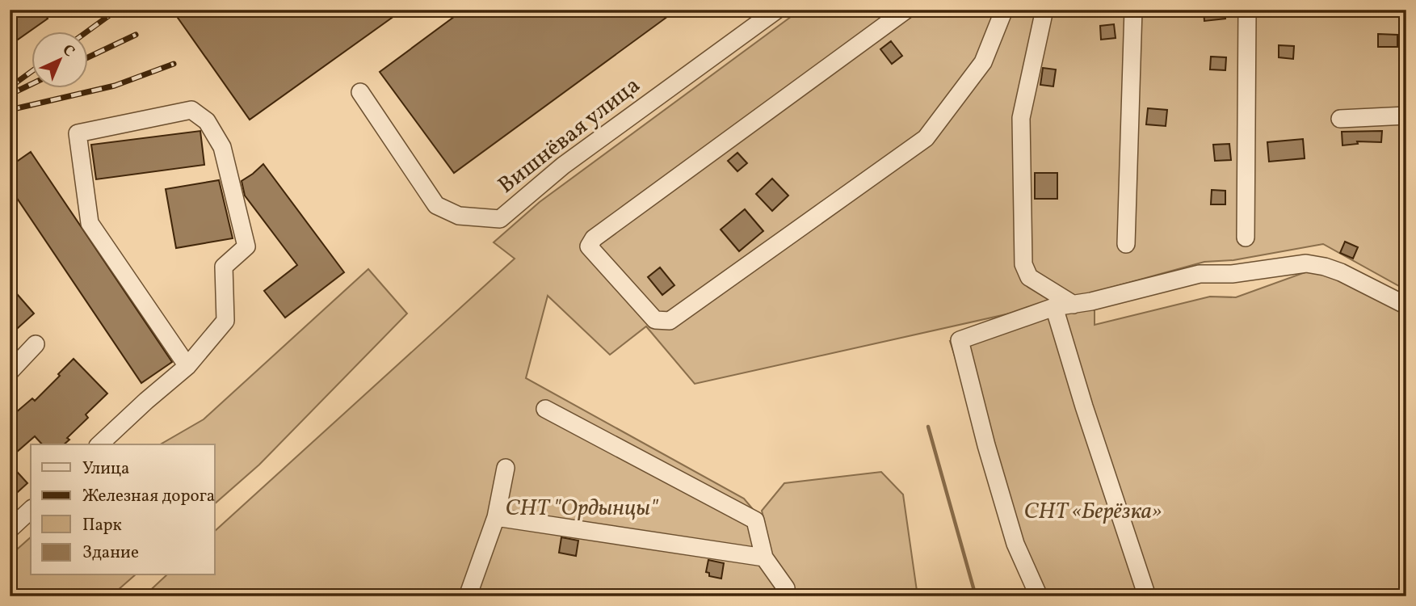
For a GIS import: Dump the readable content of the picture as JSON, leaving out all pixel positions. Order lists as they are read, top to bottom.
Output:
{
  "streets": {
    "street": ["Вишнёвая улица"]
  },
  "parks": ["СНТ \"Ордынцы\"", "СНТ «Берёзка»"],
  "legend": [
    "Улица",
    "Железная дорога",
    "Парк",
    "Здание"
  ],
  "north": "top right"
}
